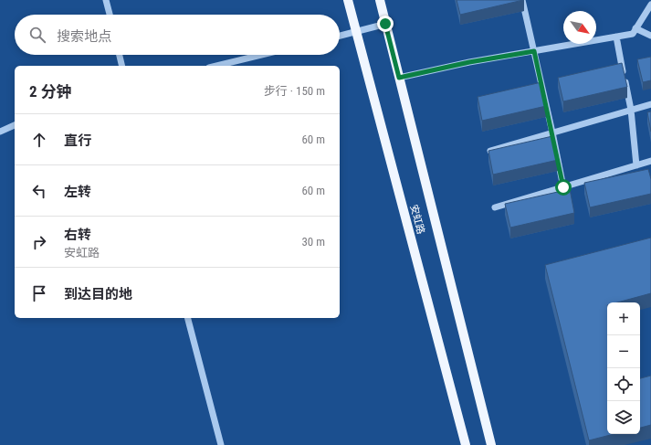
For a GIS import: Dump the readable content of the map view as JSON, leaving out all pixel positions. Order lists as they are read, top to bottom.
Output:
{
  "streets": {
    "main road": ["安虹路"]
  },
  "north": "bottom right",
  "page": {
    "search": "搜索地点",
    "heading": ["2 分钟", "步行 · 150 m"],
    "list": [
      ["直行", "60 m"],
      ["左转", "60 m"],
      ["右转", "安虹路", "30 m"],
      "到达目的地"
    ],
    "map_buttons": ["+", "−"]
  }
}
